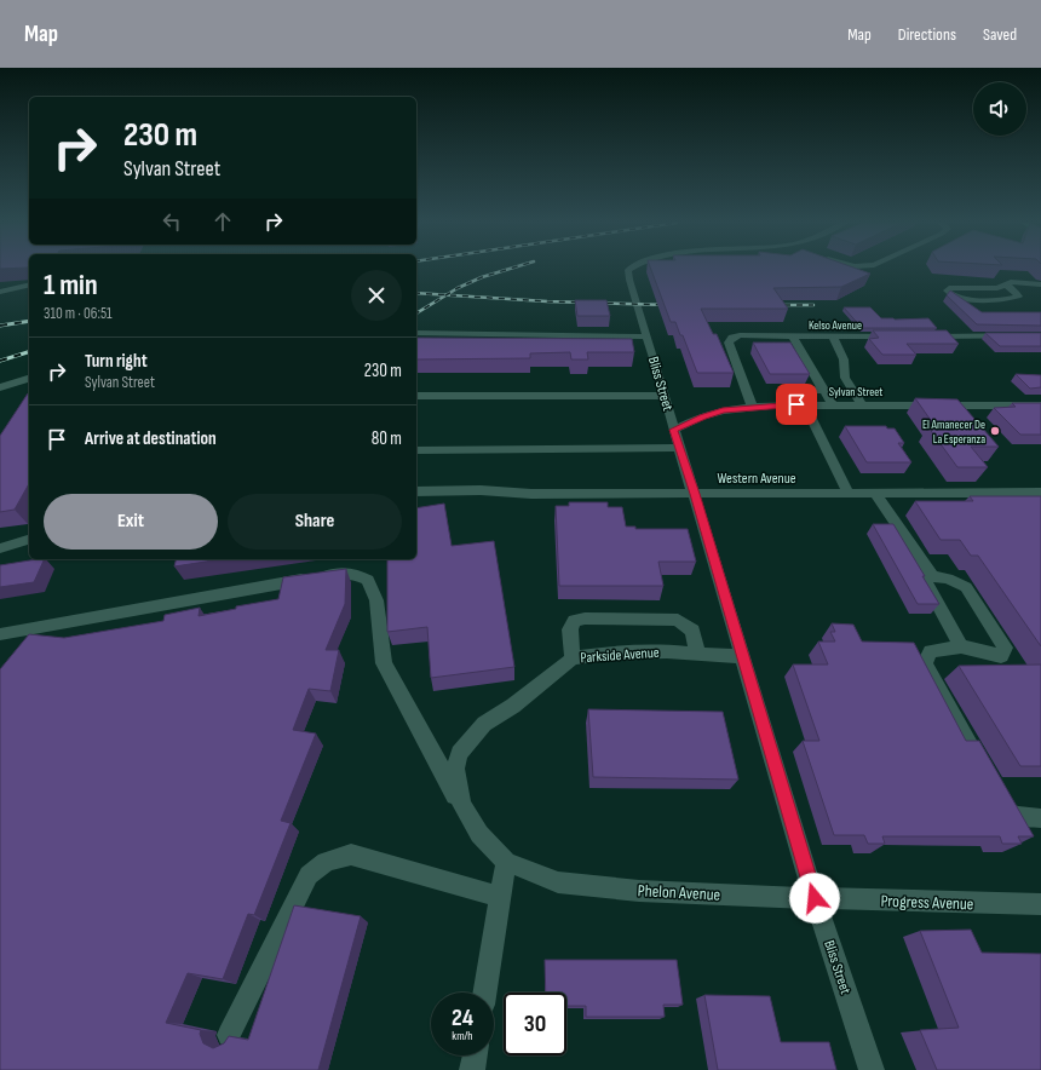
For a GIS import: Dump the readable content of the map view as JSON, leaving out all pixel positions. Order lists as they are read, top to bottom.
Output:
{
  "streets": {
    "street": [
      "Kelso Avenue",
      "Bliss Street",
      "Sylvan Street",
      "Western Avenue",
      "Parkside Avenue",
      "Phelon Avenue",
      "Progress Avenue"
    ]
  },
  "crossings": [
    ["Kelso Avenue", "Sylvan Street"],
    ["Bliss Street", "Sylvan Street"],
    ["Bliss Street", "Western Avenue"],
    ["Bliss Street", "Parkside Avenue"],
    ["Bliss Street", "Phelon Avenue"],
    ["Bliss Street", "Progress Avenue"],
    ["Phelon Avenue", "Progress Avenue"]
  ],
  "places": ["El Amanecer De La Esperanza"],
  "page": {
    "header": "Map",
    "nav": ["Map", "Directions", "Saved"],
    "turn": ["230 m", "Sylvan Street"],
    "heading": ["1 min", "310 m · 06:51"],
    "list": [
      {
        "name": "Turn right",
        "note": "Sylvan Street",
        "value": "230 m"
      },
      {
        "name": "Arrive at destination",
        "value": "80 m"
      }
    ],
    "buttons": ["Exit", "Share"],
    "speed": "24 km/h",
    "limit": "30"
  }
}
